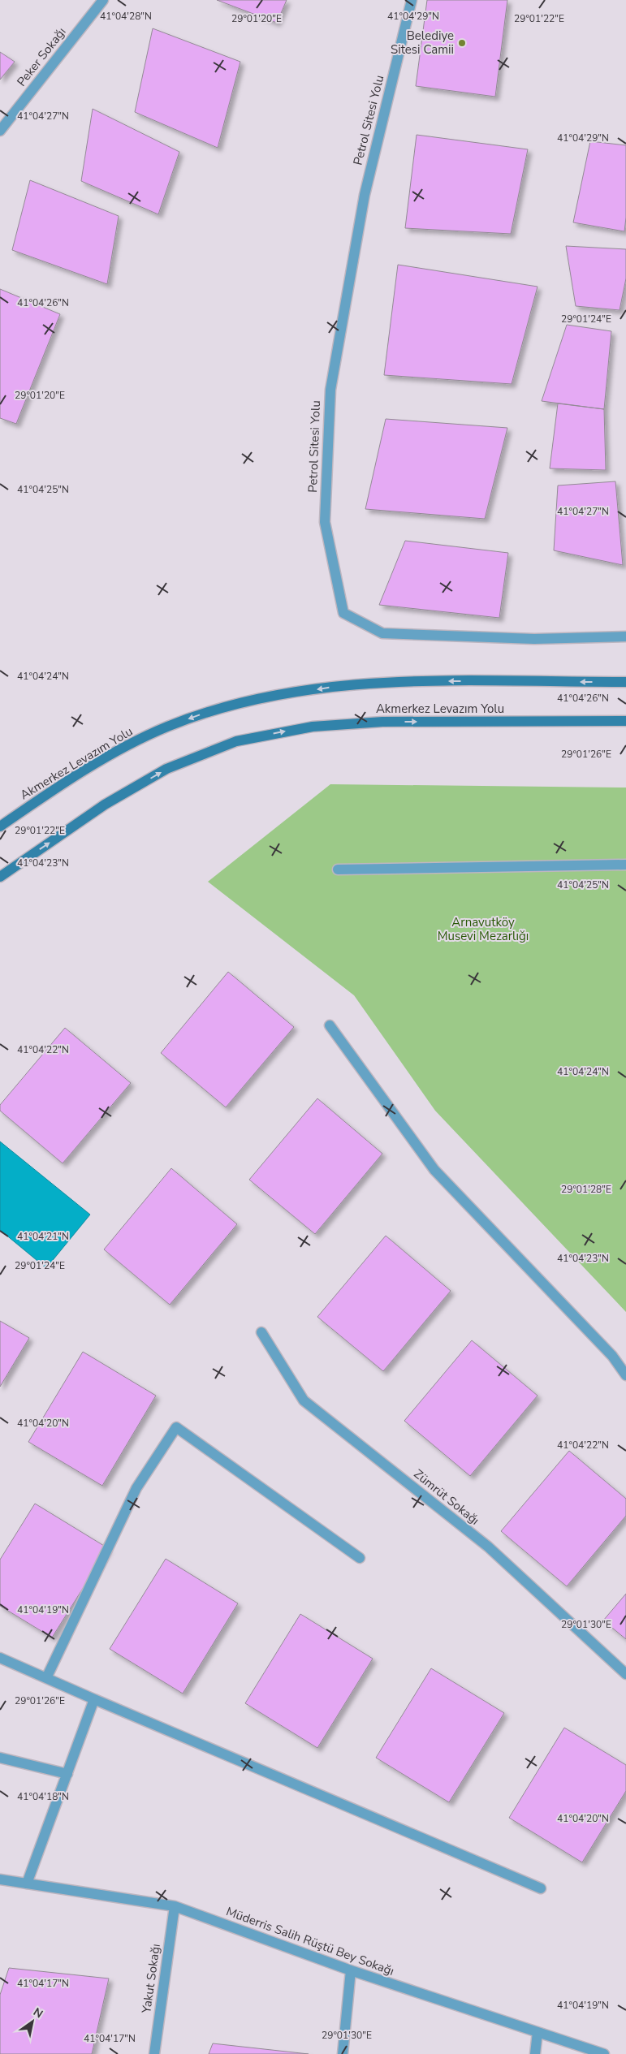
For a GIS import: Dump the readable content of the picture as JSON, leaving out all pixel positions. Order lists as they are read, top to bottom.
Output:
{
  "streets": {
    "main road": ["Akmerkez Levazım Yolu"],
    "street": [
      "Peker Sokağı",
      "Petrol Sitesi Yolu",
      "Zümrüt Sokağı",
      "Müderris Salih Rüştü Bey Sokağı",
      "Yakut Sokağı"
    ]
  },
  "crossings": [
    ["Müderris Salih Rüştü Bey Sokağı", "Yakut Sokağı"]
  ],
  "parks": ["Arnavutköy Musevi Mezarlığı"],
  "places": ["Belediye Sitesi Camii"],
  "north": "top right",
  "coordinates": [
    "41°04'28\"N",
    "41°04'29\"N",
    "29°01'22\"E",
    "29°01'20\"E",
    "41°04'27\"N",
    "41°04'26\"N",
    "29°01'24\"E",
    "41°04'25\"N",
    "41°04'24\"N",
    "29°01'26\"E",
    "41°04'23\"N",
    "41°04'22\"N",
    "29°01'28\"E",
    "41°04'21\"N",
    "41°04'20\"N",
    "41°04'19\"N",
    "29°01'30\"E",
    "41°04'18\"N",
    "41°04'17\"N"
  ]
}
